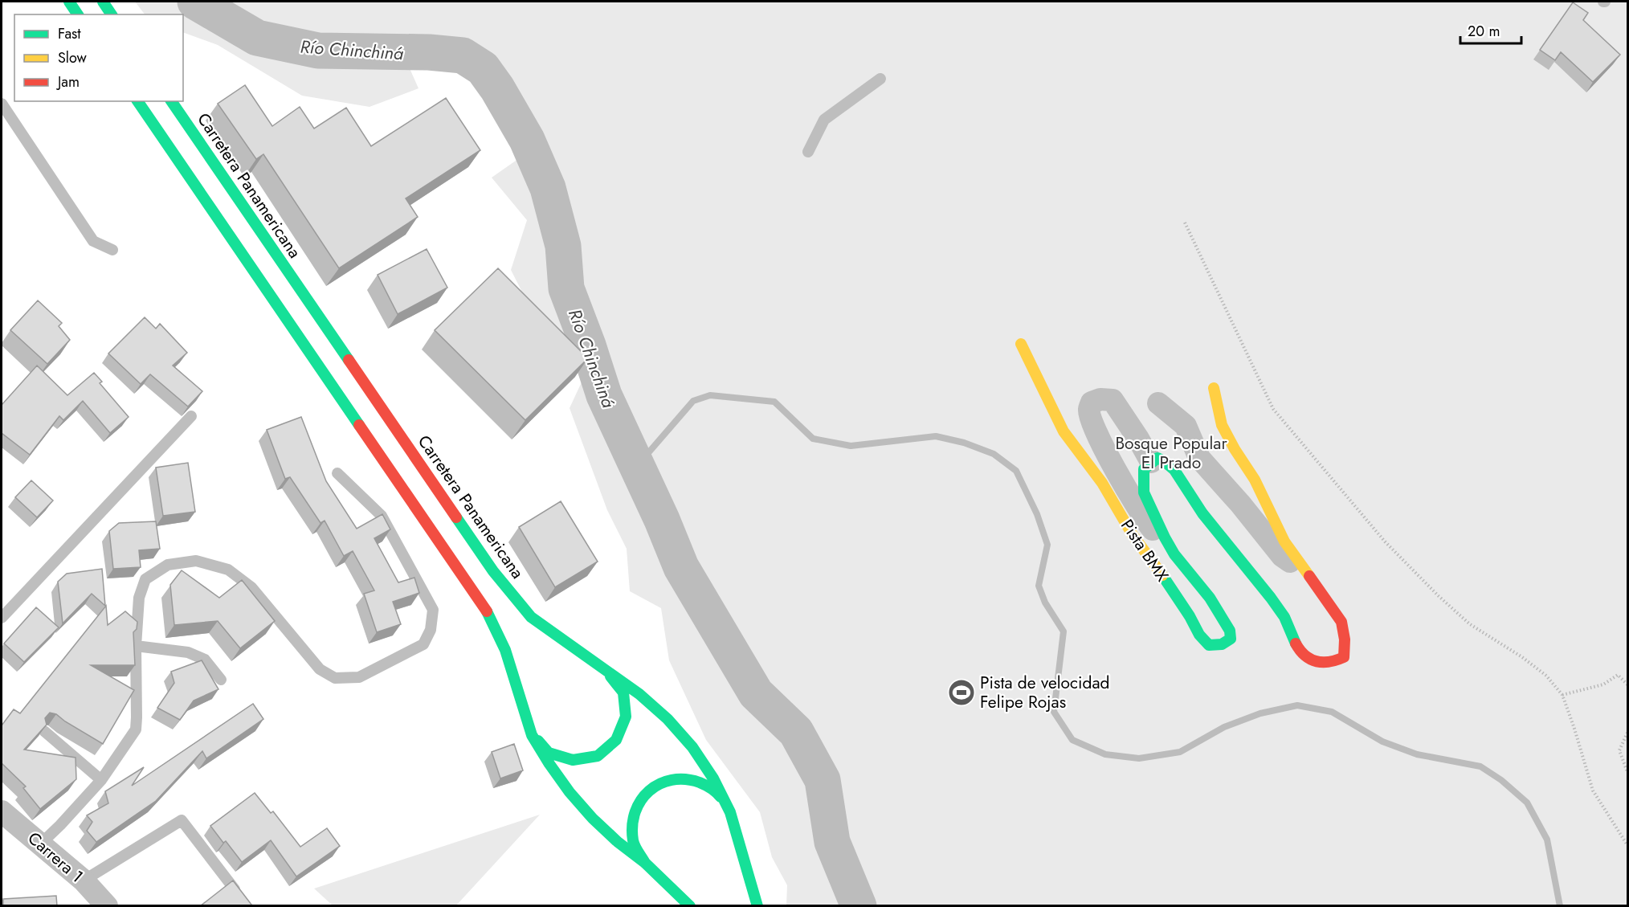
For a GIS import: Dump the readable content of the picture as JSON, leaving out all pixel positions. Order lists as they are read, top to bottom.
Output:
{
  "streets": {
    "main road": ["Carretera Panamericana", "Pista BMX"],
    "street": ["Carrera 1"]
  },
  "water": ["Río Chinchiná"],
  "parks": ["Bosque Popular El Prado"],
  "places": {
    "sports": ["Pista de velocidad Felipe Rojas"]
  },
  "legend": ["Fast", "Slow", "Jam"],
  "scale_bar": "20 m"
}
